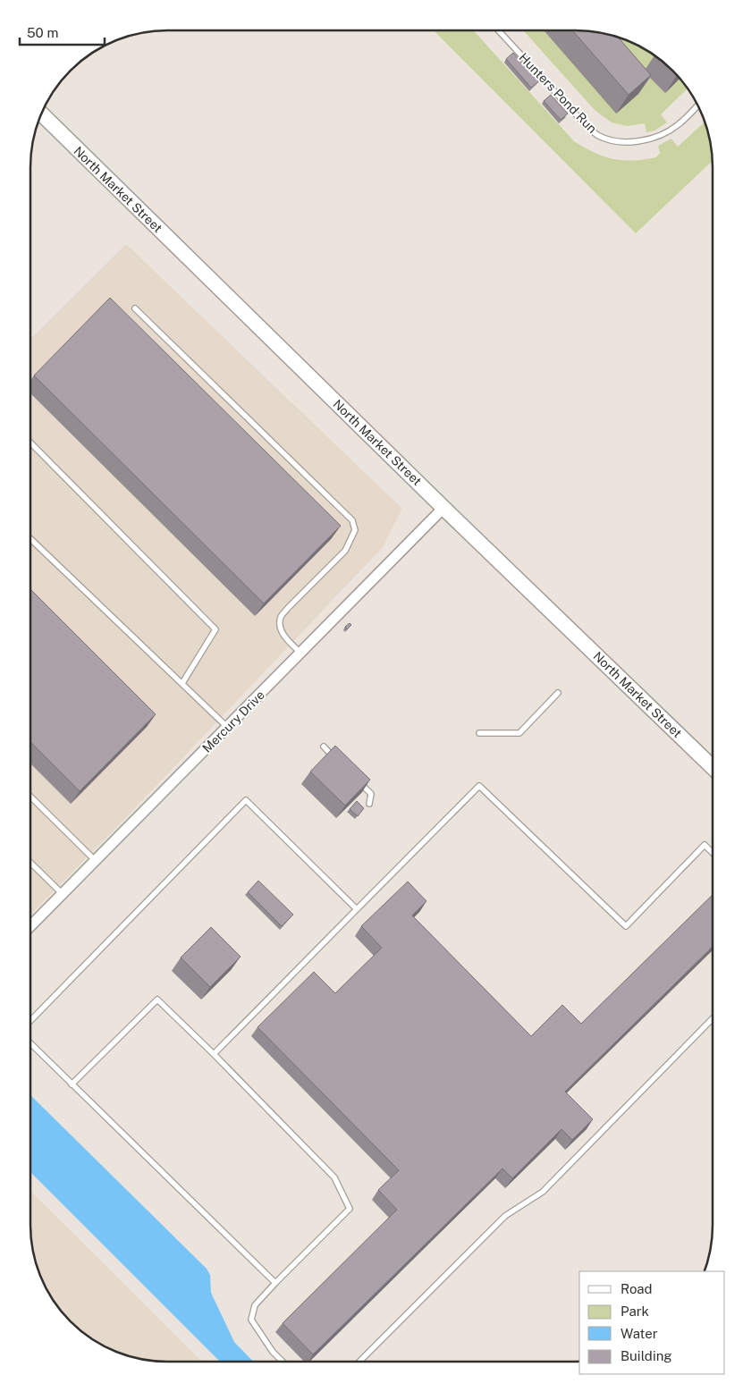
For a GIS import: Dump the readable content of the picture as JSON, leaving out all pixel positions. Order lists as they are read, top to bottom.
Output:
{
  "streets": {
    "main road": ["North Market Street"],
    "street": ["Mercury Drive"],
    "lane": ["Hunters Pond Run"]
  },
  "crossings": [
    ["North Market Street", "Mercury Drive"]
  ],
  "legend": [
    "Road",
    "Park",
    "Water",
    "Building"
  ],
  "scale_bar": "50 m"
}
